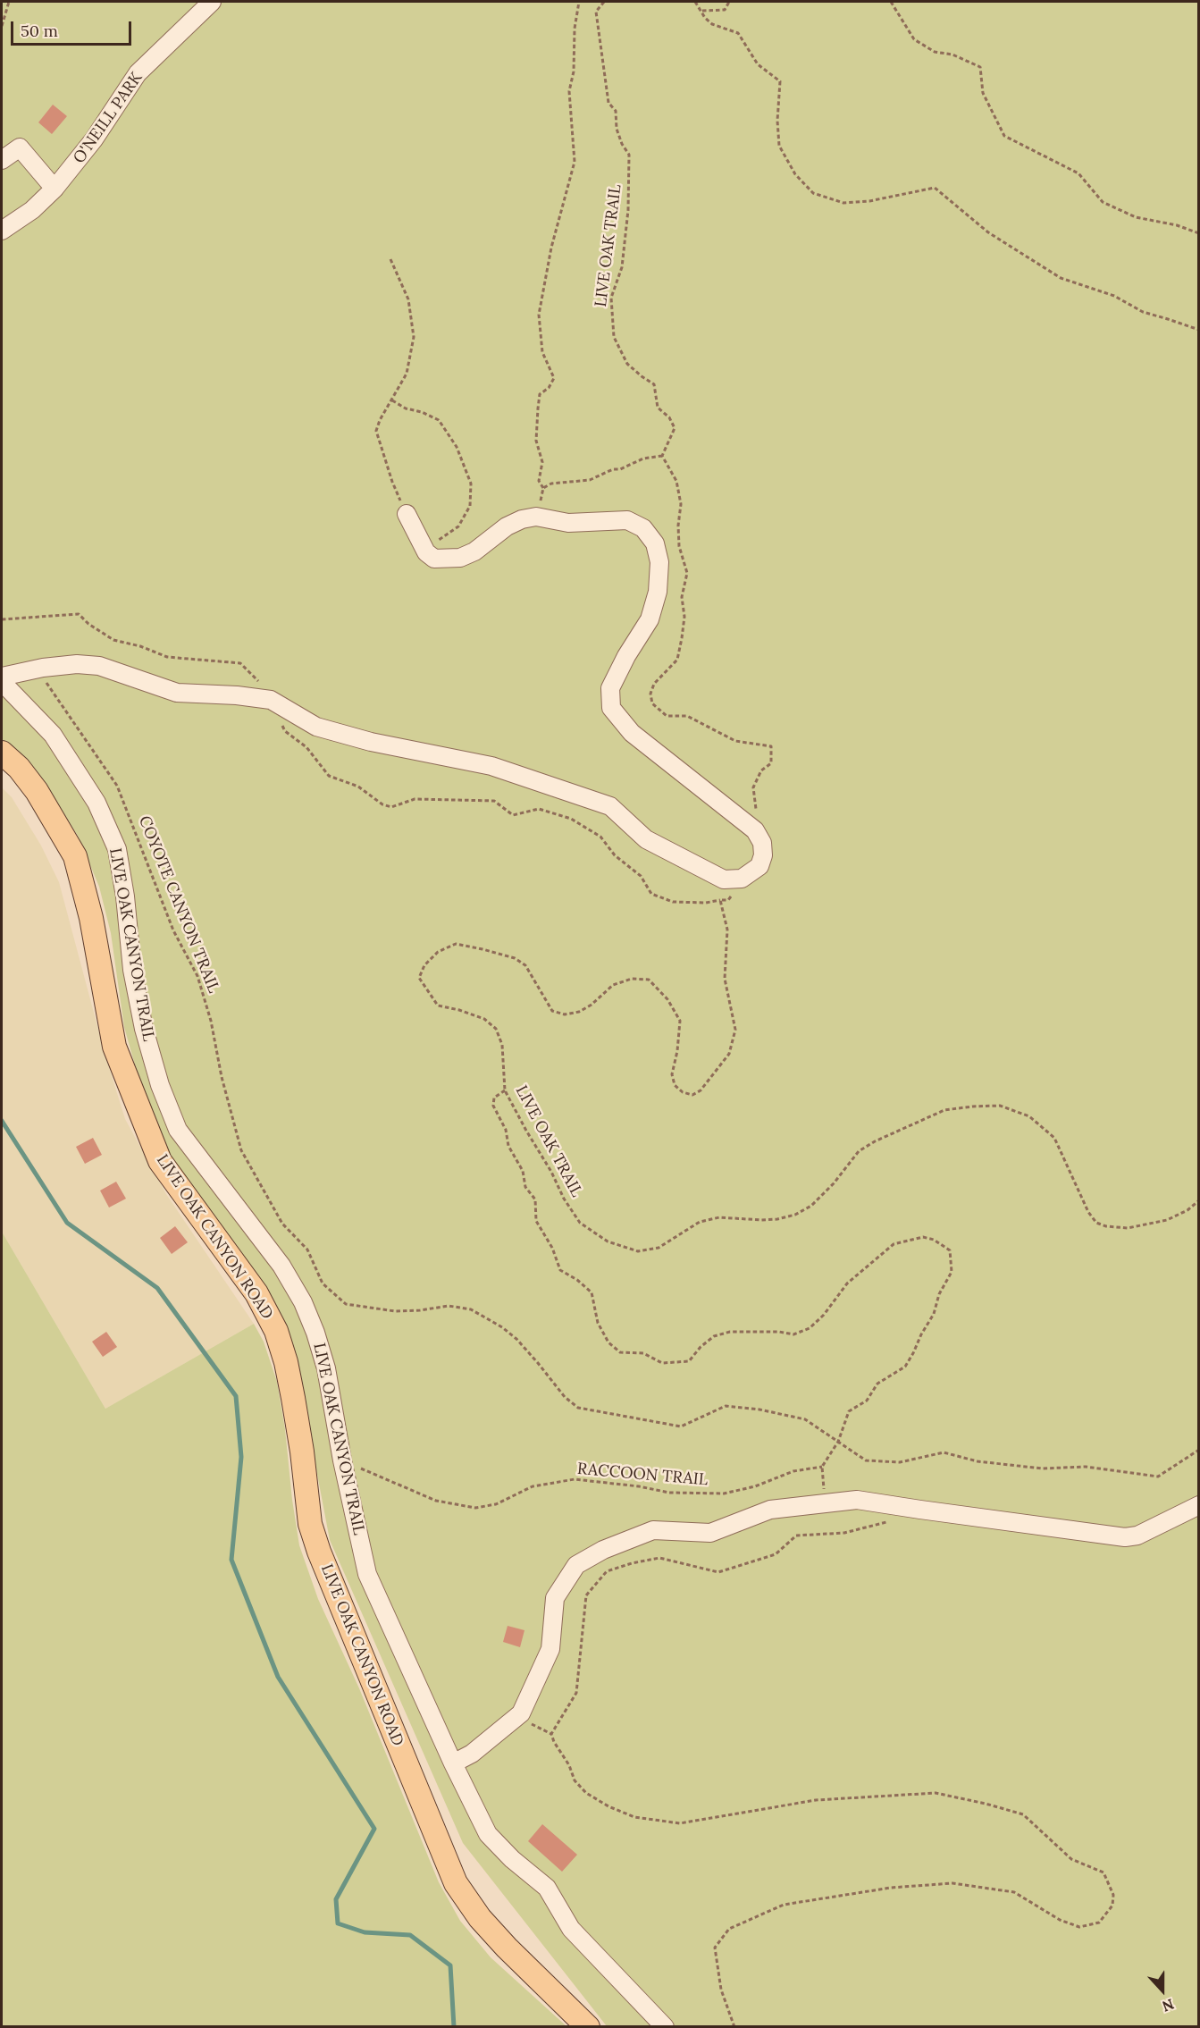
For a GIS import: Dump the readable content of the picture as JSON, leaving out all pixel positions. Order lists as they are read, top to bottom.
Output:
{
  "streets": {
    "main road": ["LIVE OAK CANYON ROAD"],
    "street": ["O'NEILL PARK", "LIVE OAK CANYON TRAIL"],
    "path": ["LIVE OAK TRAIL", "COYOTE CANYON TRAIL", "RACCOON TRAIL"]
  },
  "crossings": [
    ["LIVE OAK CANYON TRAIL", "RACCOON TRAIL"]
  ],
  "scale_bar": "50 m",
  "north": "bottom"
}
